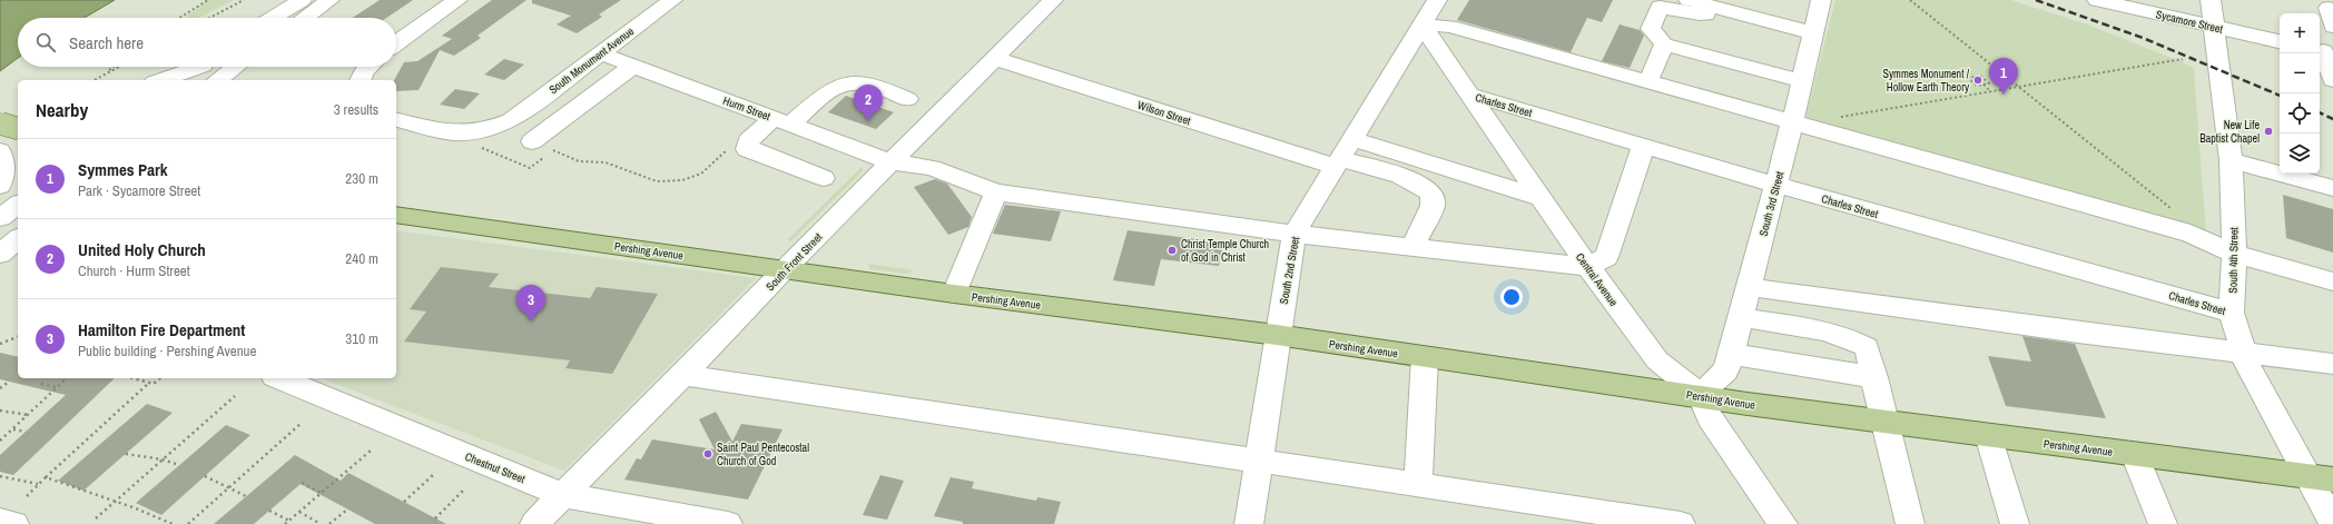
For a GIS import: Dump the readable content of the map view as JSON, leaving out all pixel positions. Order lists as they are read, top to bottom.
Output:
{
  "streets": {
    "main road": ["Pershing Avenue"],
    "street": [
      "Sycamore Street",
      "South Monument Avenue",
      "Charles Street",
      "Hurm Street",
      "Wilson Street",
      "South 3rd Street",
      "South 4th Street",
      "South Front Street",
      "South 2nd Street",
      "Central Avenue",
      "Chestnut Street"
    ]
  },
  "crossings": [
    ["Sycamore Street", "South 4th Street"],
    ["South Monument Avenue", "Hurm Street"],
    ["Charles Street", "South 3rd Street"],
    ["Charles Street", "South 4th Street"],
    ["Charles Street", "Central Avenue"],
    ["Hurm Street", "South Front Street"],
    ["Hurm Street", "South 2nd Street"],
    ["Hurm Street", "Central Avenue"],
    ["Wilson Street", "South Front Street"],
    ["Wilson Street", "South 2nd Street"],
    ["South 3rd Street", "Pershing Avenue"],
    ["South 3rd Street", "Central Avenue"],
    ["Pershing Avenue", "South 4th Street"],
    ["Pershing Avenue", "South Front Street"],
    ["Pershing Avenue", "South 2nd Street"],
    ["Pershing Avenue", "Central Avenue"],
    ["South Front Street", "Chestnut Street"],
    ["South 2nd Street", "Central Avenue"]
  ],
  "places": [
    "Symmes Monument / Hollow Earth Theory",
    "New Life Baptist Chapel",
    "Christ Temple Church of God in Christ",
    "Saint Paul Pentecostal Church of God"
  ],
  "page": {
    "map_buttons": ["+", "−"],
    "search": "Search here",
    "pins": ["1", "2", "3"],
    "heading": ["Nearby", "3 results"],
    "list": [
      {
        "mark": "1",
        "name": "Symmes Park",
        "note": "Park · Sycamore Street",
        "value": "230 m"
      },
      {
        "mark": "2",
        "name": "United Holy Church",
        "note": "Church · Hurm Street",
        "value": "240 m"
      },
      {
        "mark": "3",
        "name": "Hamilton Fire Department",
        "note": "Public building · Pershing Avenue",
        "value": "310 m"
      }
    ]
  }
}
